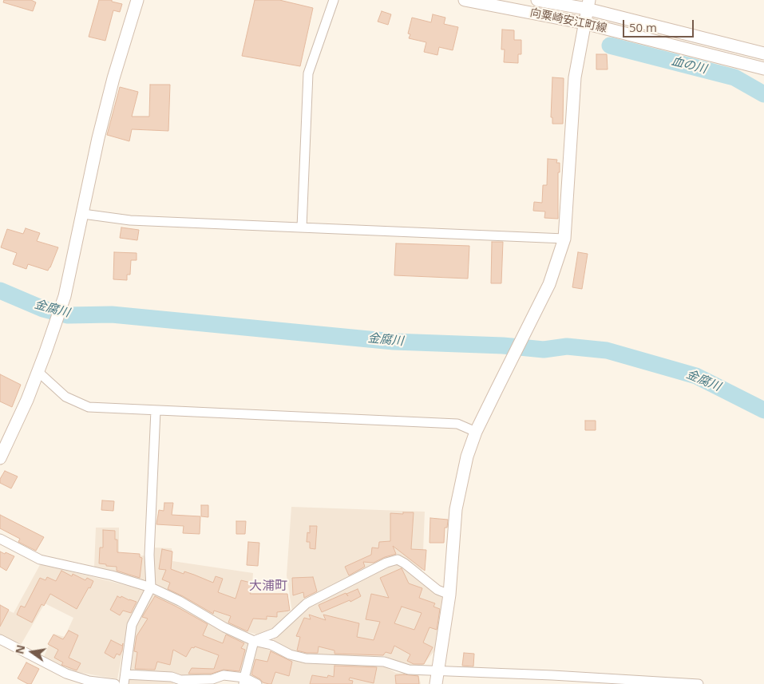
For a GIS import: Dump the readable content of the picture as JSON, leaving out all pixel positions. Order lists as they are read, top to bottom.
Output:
{
  "streets": {
    "street": ["向粟崎安江町線"]
  },
  "districts": ["大浦町"],
  "water": ["血の川", "金腐川"],
  "scale_bar": "50 m",
  "north": "left"
}
